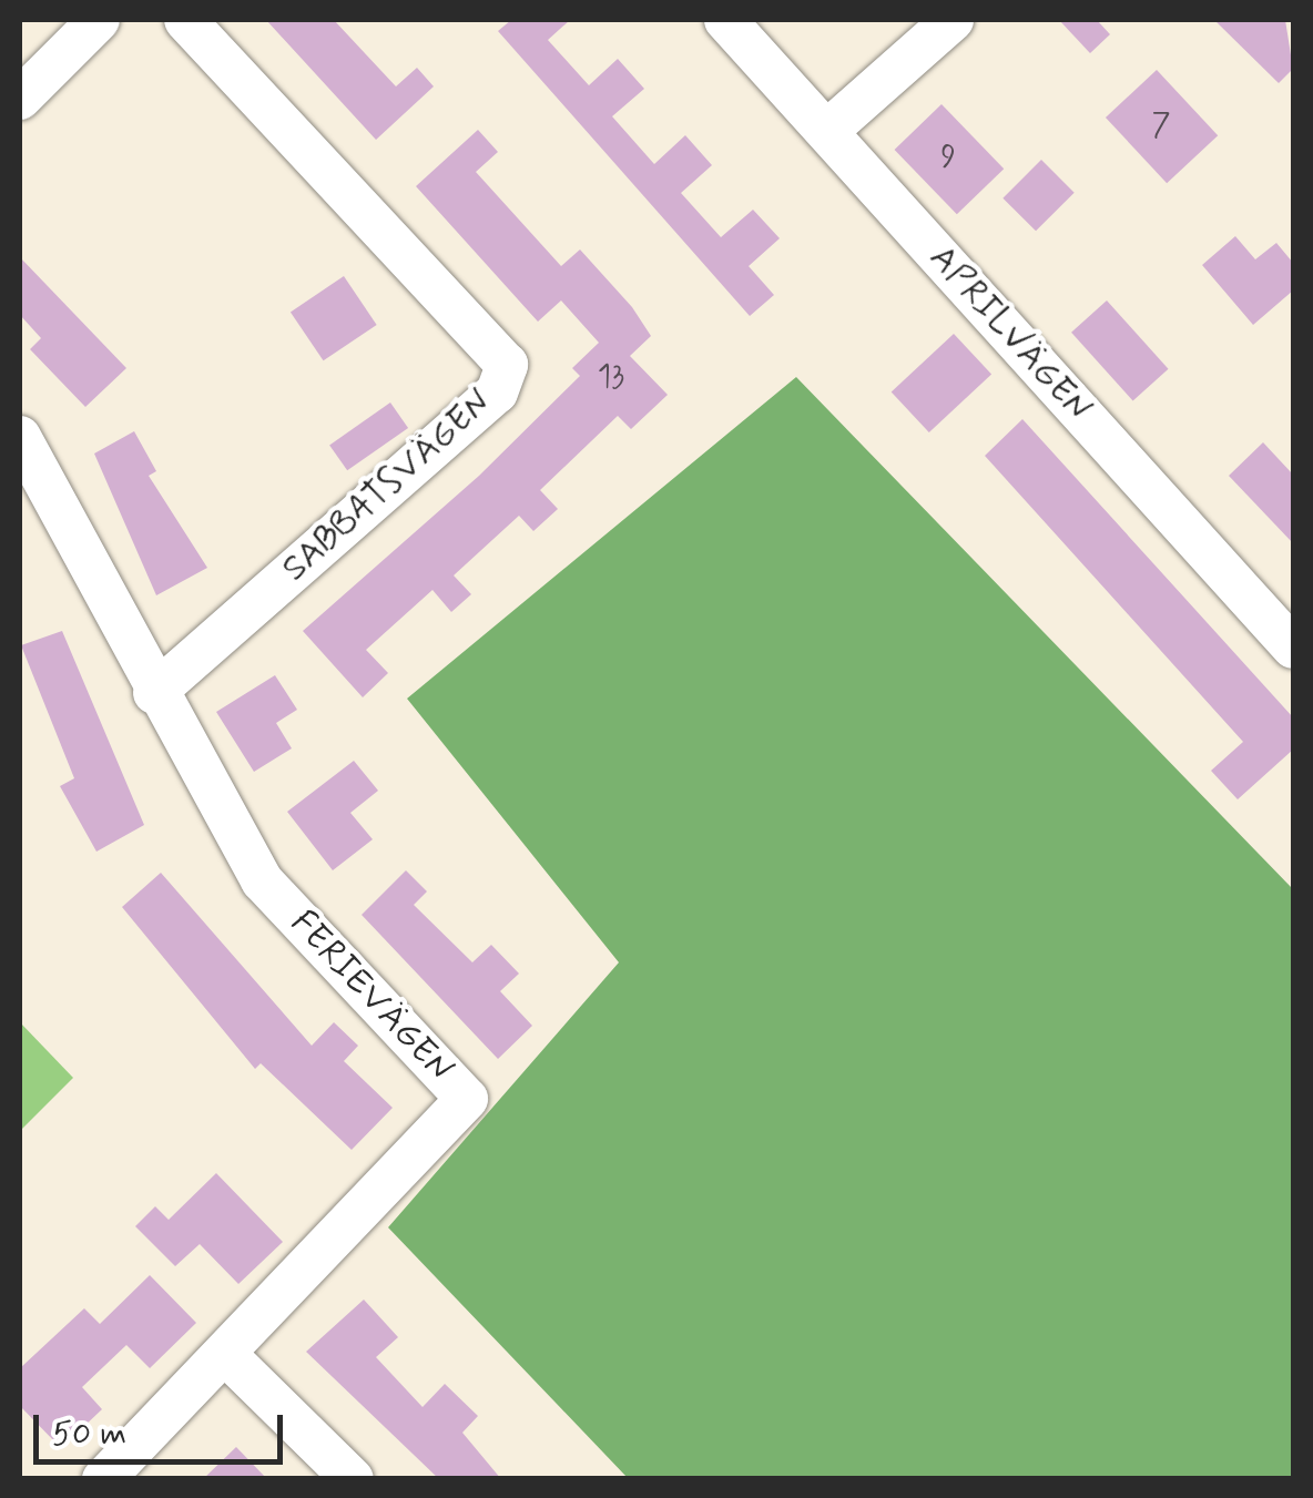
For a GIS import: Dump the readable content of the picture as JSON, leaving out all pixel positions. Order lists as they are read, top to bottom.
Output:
{
  "streets": {
    "street": ["APRILVÄGEN", "SABBATSVÄGEN", "FERIEVÄGEN"]
  },
  "crossings": [
    ["SABBATSVÄGEN", "FERIEVÄGEN"]
  ],
  "house_numbers": ["7", "9", "13"],
  "scale_bar": "50 m"
}
